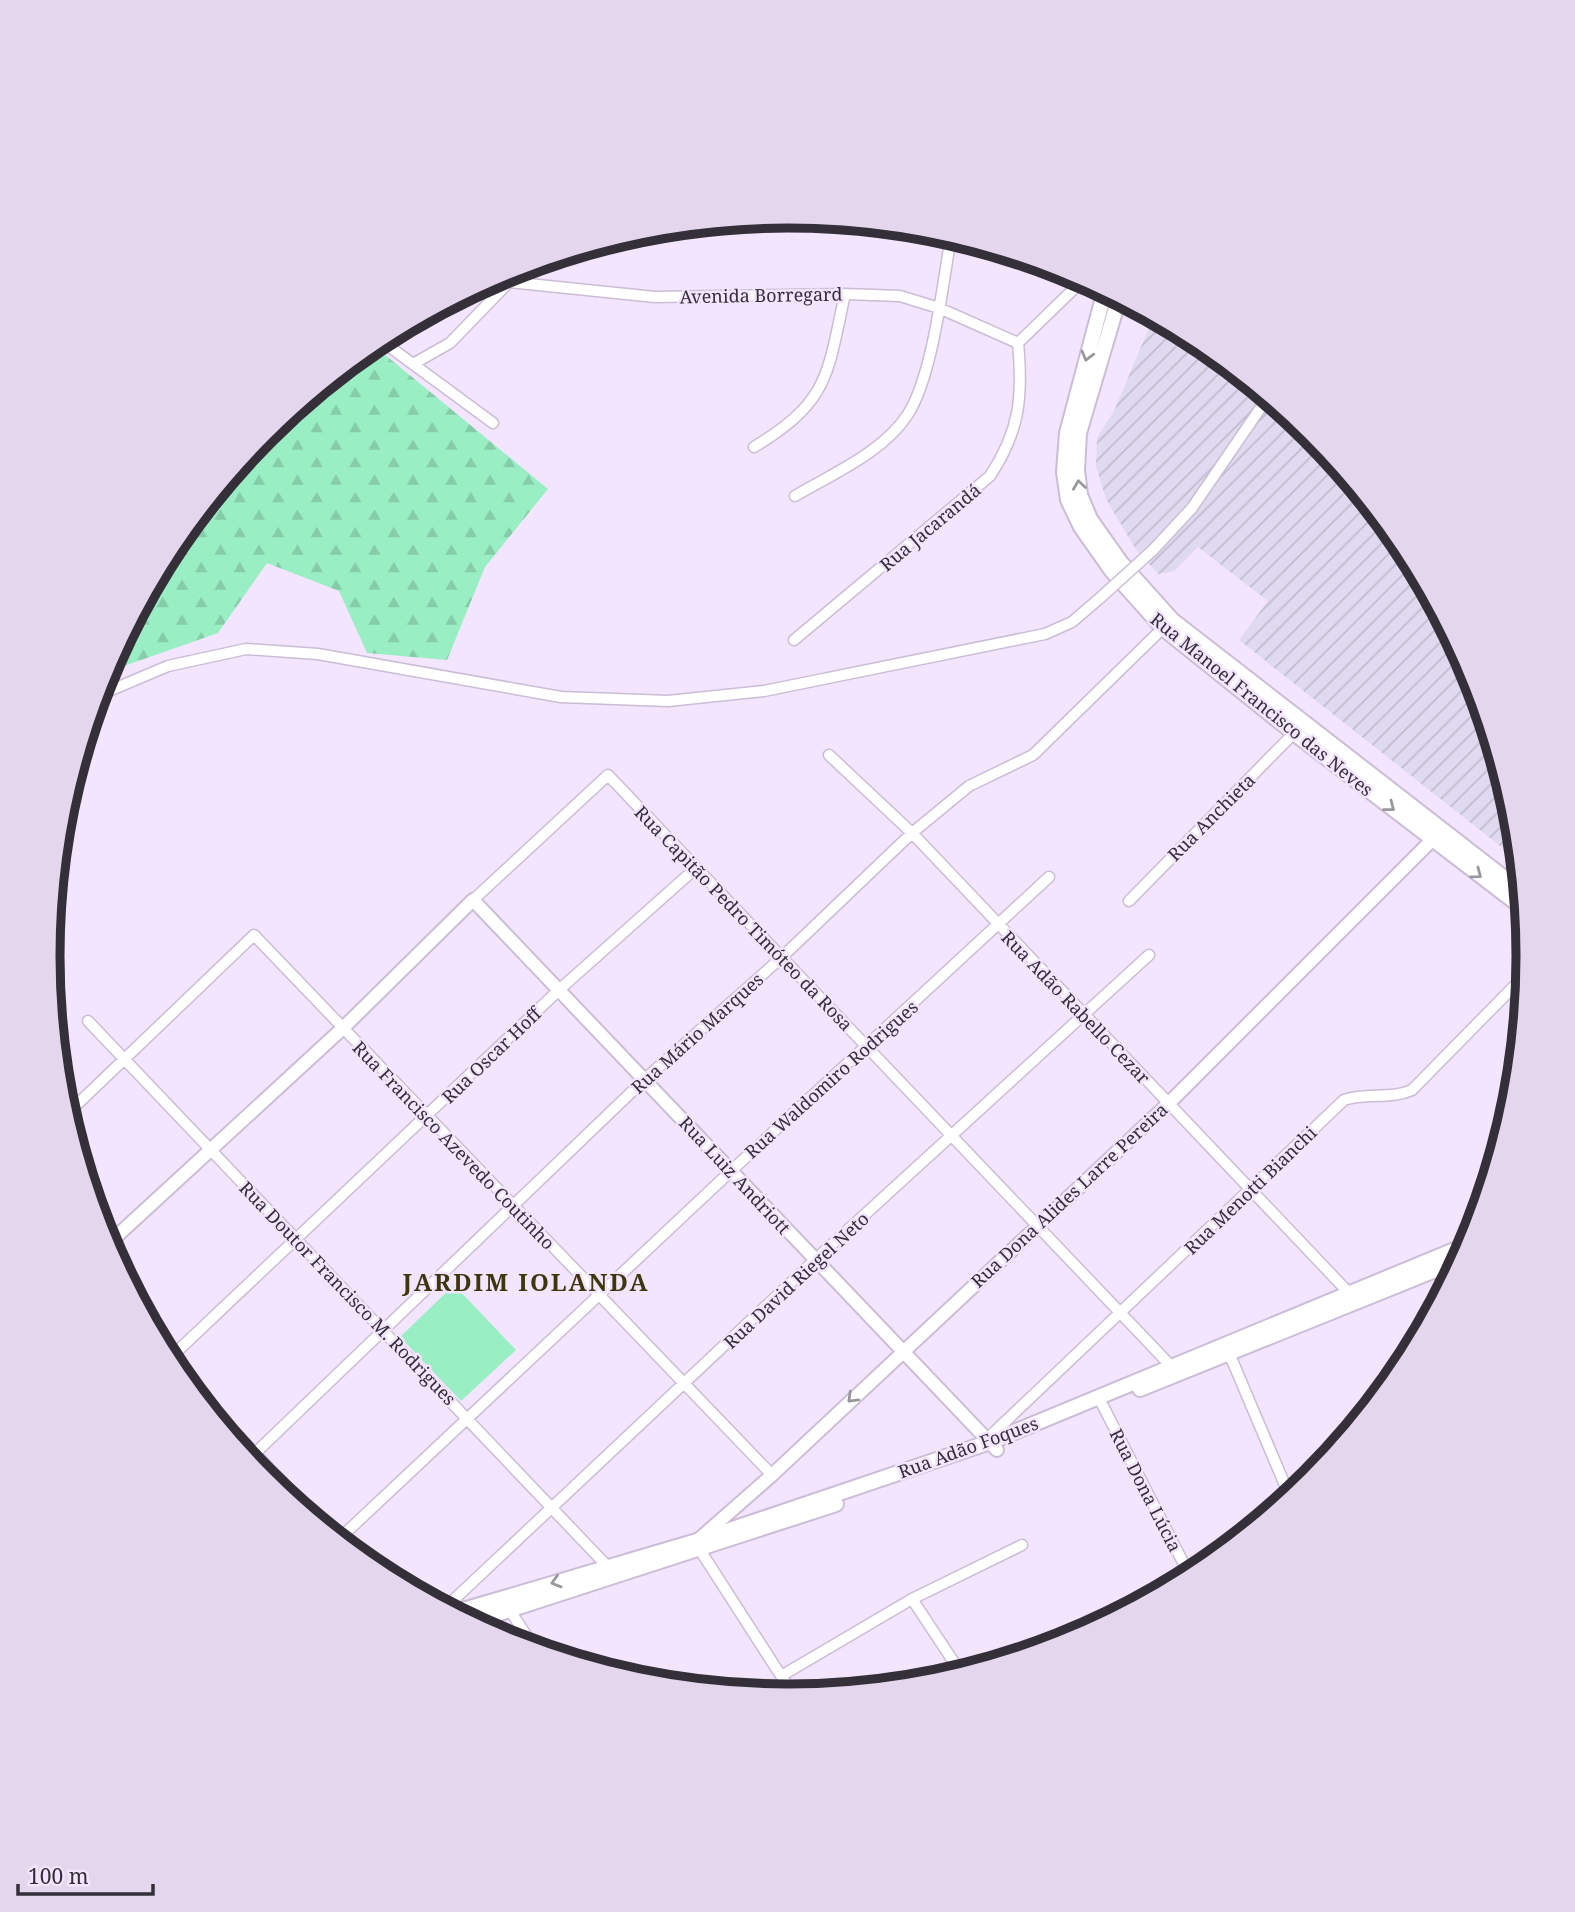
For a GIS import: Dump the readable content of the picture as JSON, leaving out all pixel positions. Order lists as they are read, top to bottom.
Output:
{
  "streets": {
    "main road": ["Rua Manoel Francisco das Neves", "Rua Adão Foques"],
    "street": [
      "Avenida Borregard",
      "Rua Jacarandá",
      "Rua Anchieta",
      "Rua Capitão Pedro Timóteo da Rosa",
      "Rua Adão Rabello Cezar",
      "Rua Mário Marques",
      "Rua Oscar Hoff",
      "Rua Waldomiro Rodrigues",
      "Rua Francisco Azevedo Coutinho",
      "Rua Luiz Andriott",
      "Rua Menotti Bianchi",
      "Rua Dona Alides Larre Pereira",
      "Rua David Riegel Neto",
      "Rua Doutor Francisco M. Rodrigues",
      "Rua Dona Lúcia"
    ]
  },
  "crossings": [
    ["Avenida Borregard", "Rua Jacarandá"],
    ["Rua Manoel Francisco das Neves", "Rua Anchieta"],
    ["Rua Manoel Francisco das Neves", "Rua Mário Marques"],
    ["Rua Manoel Francisco das Neves", "Rua Dona Alides Larre Pereira"],
    ["Rua Capitão Pedro Timóteo da Rosa", "Rua Mário Marques"],
    ["Rua Capitão Pedro Timóteo da Rosa", "Rua Oscar Hoff"],
    ["Rua Capitão Pedro Timóteo da Rosa", "Rua Waldomiro Rodrigues"],
    ["Rua Capitão Pedro Timóteo da Rosa", "Rua Luiz Andriott"],
    ["Rua Capitão Pedro Timóteo da Rosa", "Rua Menotti Bianchi"],
    ["Rua Capitão Pedro Timóteo da Rosa", "Rua Dona Alides Larre Pereira"],
    ["Rua Capitão Pedro Timóteo da Rosa", "Rua David Riegel Neto"],
    ["Rua Capitão Pedro Timóteo da Rosa", "Rua Adão Foques"],
    ["Rua Adão Rabello Cezar", "Rua Mário Marques"],
    ["Rua Adão Rabello Cezar", "Rua Waldomiro Rodrigues"],
    ["Rua Adão Rabello Cezar", "Rua Menotti Bianchi"],
    ["Rua Adão Rabello Cezar", "Rua Dona Alides Larre Pereira"],
    ["Rua Adão Rabello Cezar", "Rua David Riegel Neto"],
    ["Rua Adão Rabello Cezar", "Rua Adão Foques"],
    ["Rua Mário Marques", "Rua Francisco Azevedo Coutinho"],
    ["Rua Mário Marques", "Rua Luiz Andriott"],
    ["Rua Mário Marques", "Rua Doutor Francisco M. Rodrigues"],
    ["Rua Oscar Hoff", "Rua Francisco Azevedo Coutinho"],
    ["Rua Oscar Hoff", "Rua Luiz Andriott"],
    ["Rua Oscar Hoff", "Rua Doutor Francisco M. Rodrigues"],
    ["Rua Waldomiro Rodrigues", "Rua Francisco Azevedo Coutinho"],
    ["Rua Waldomiro Rodrigues", "Rua Luiz Andriott"],
    ["Rua Waldomiro Rodrigues", "Rua Doutor Francisco M. Rodrigues"],
    ["Rua Francisco Azevedo Coutinho", "Rua Dona Alides Larre Pereira"],
    ["Rua Francisco Azevedo Coutinho", "Rua David Riegel Neto"],
    ["Rua Francisco Azevedo Coutinho", "Rua Doutor Francisco M. Rodrigues"],
    ["Rua Luiz Andriott", "Rua Menotti Bianchi"],
    ["Rua Luiz Andriott", "Rua Dona Alides Larre Pereira"],
    ["Rua Luiz Andriott", "Rua David Riegel Neto"],
    ["Rua Luiz Andriott", "Rua Adão Foques"],
    ["Rua Menotti Bianchi", "Rua Adão Foques"],
    ["Rua Dona Alides Larre Pereira", "Rua Adão Foques"],
    ["Rua David Riegel Neto", "Rua Doutor Francisco M. Rodrigues"],
    ["Rua Doutor Francisco M. Rodrigues", "Rua Adão Foques"],
    ["Rua Adão Foques", "Rua Dona Lúcia"]
  ],
  "districts": ["JARDIM IOLANDA"],
  "scale_bar": "100 m"
}
